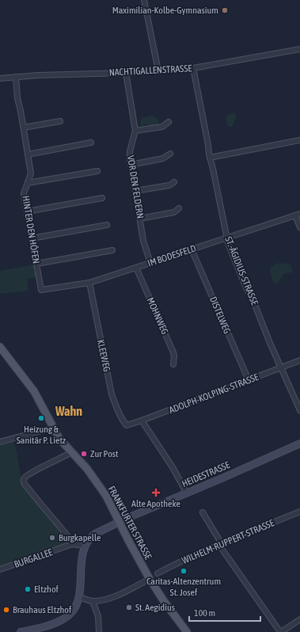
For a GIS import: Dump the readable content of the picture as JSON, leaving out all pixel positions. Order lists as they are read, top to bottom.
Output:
{
  "streets": {
    "main road": ["HEIDESTRASSE", "FRANKFURTER STRASSE"],
    "street": [
      "NACHTIGALLENSTRASSE",
      "VOR DEN FELDERN",
      "HINTER DEN HÖFEN",
      "IM BODESFELD",
      "ST.-ÄGIDIUS-STRASSE",
      "DISTELWEG",
      "MOHNWEG",
      "KLEEWEG",
      "ADOLPH-KOLPING-STRASSE",
      "WILHELM-RUPPERT-STRASSE",
      "BURGALLEE"
    ]
  },
  "crossings": [
    ["NACHTIGALLENSTRASSE", "VOR DEN FELDERN"],
    ["NACHTIGALLENSTRASSE", "HINTER DEN HÖFEN"],
    ["NACHTIGALLENSTRASSE", "ST.-ÄGIDIUS-STRASSE"],
    ["VOR DEN FELDERN", "IM BODESFELD"],
    ["HINTER DEN HÖFEN", "IM BODESFELD"],
    ["IM BODESFELD", "ST.-ÄGIDIUS-STRASSE"],
    ["IM BODESFELD", "DISTELWEG"],
    ["IM BODESFELD", "MOHNWEG"],
    ["IM BODESFELD", "KLEEWEG"],
    ["ST.-ÄGIDIUS-STRASSE", "ADOLPH-KOLPING-STRASSE"],
    ["DISTELWEG", "ADOLPH-KOLPING-STRASSE"],
    ["KLEEWEG", "ADOLPH-KOLPING-STRASSE"],
    ["HEIDESTRASSE", "FRANKFURTER STRASSE"],
    ["HEIDESTRASSE", "BURGALLEE"]
  ],
  "districts": ["Wahn"],
  "places": {
    "other": [
      "Maximilian-Kolbe-Gymnasium",
      "Heizung & Sanitär P. Lietz",
      "Zur Post",
      "Burgkapelle",
      "Caritas-Altenzentrum St. Josef",
      "Eltzhof",
      "St. Aegidius",
      "Brauhaus Eltzhof"
    ],
    "health": ["Alte Apotheke"]
  },
  "scale_bar": "100 m"
}
